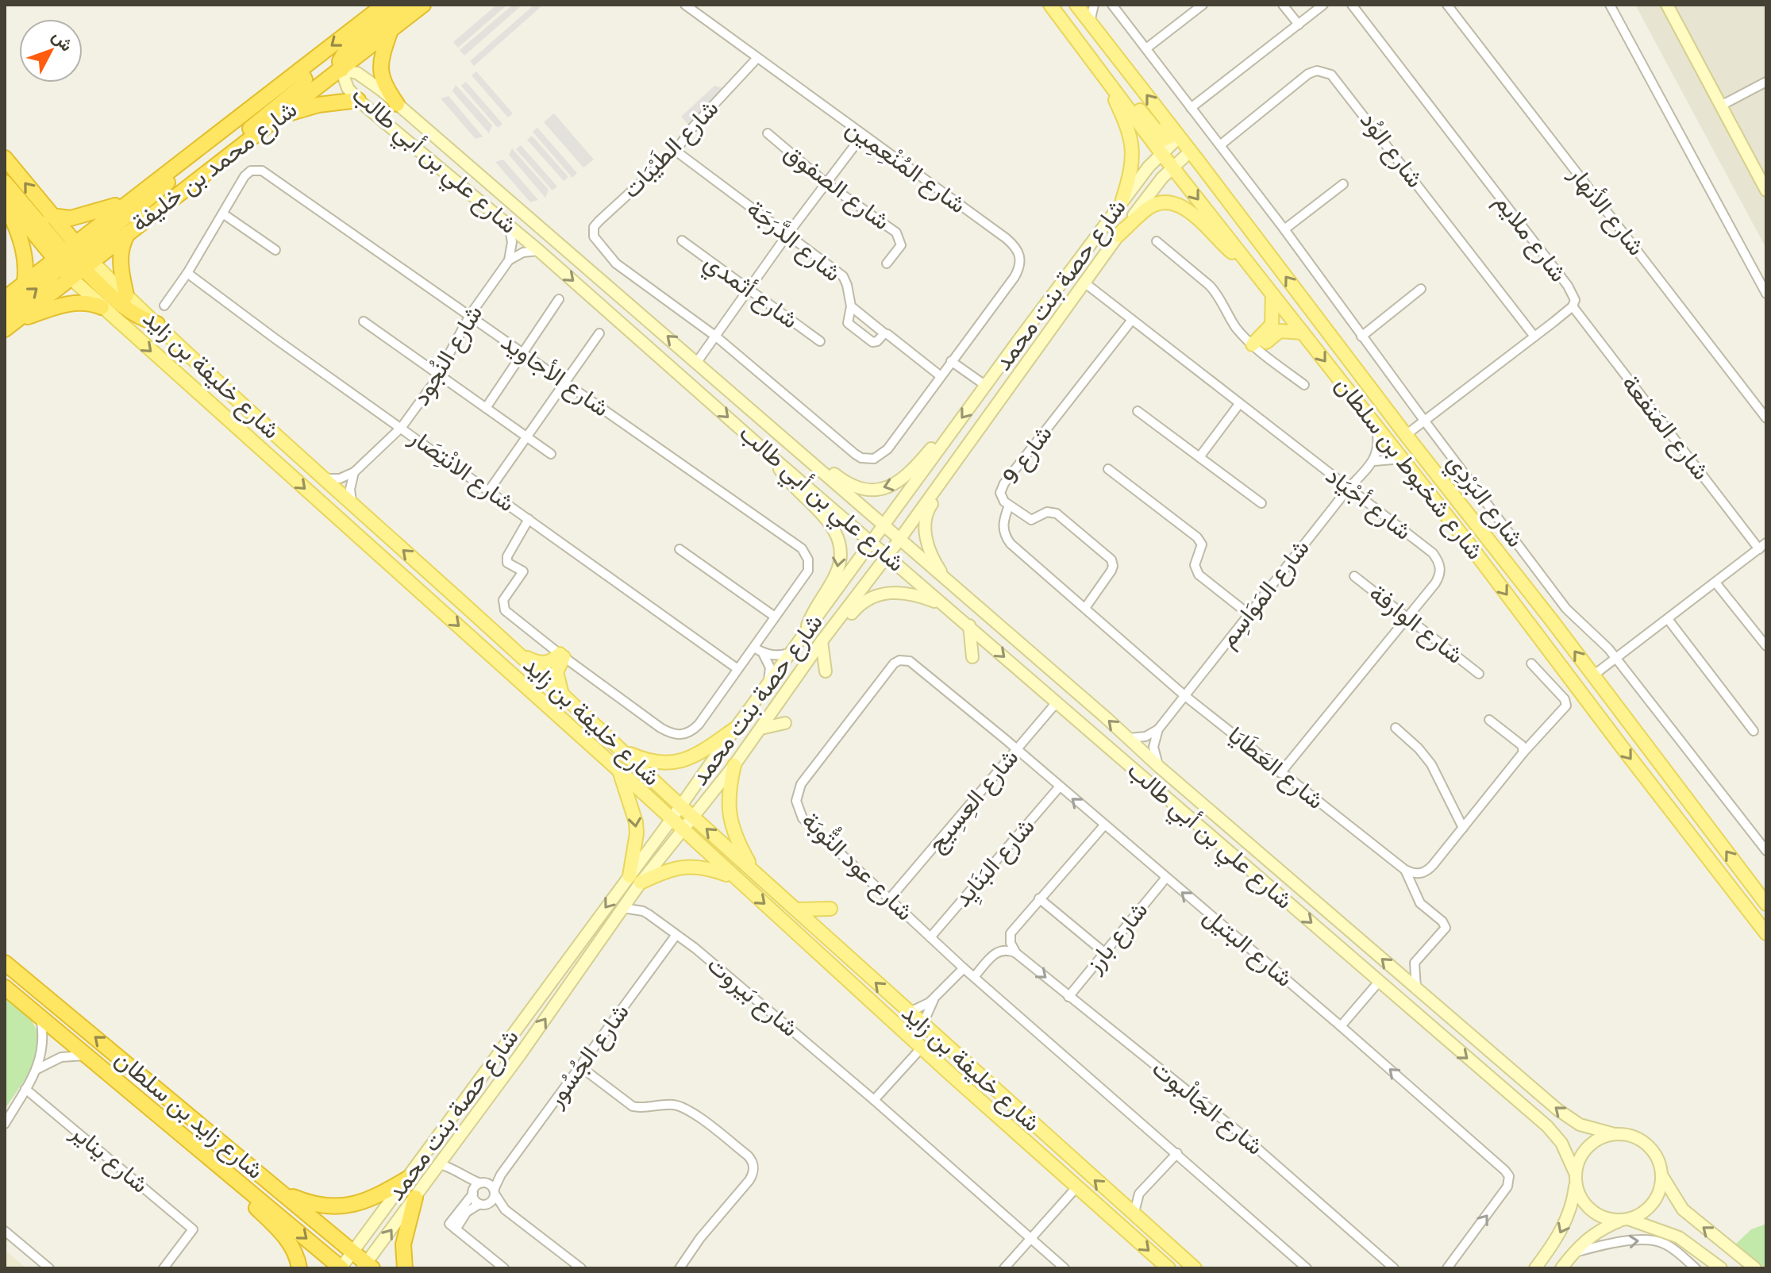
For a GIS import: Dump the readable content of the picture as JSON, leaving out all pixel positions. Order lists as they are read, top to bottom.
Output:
{
  "streets": {
    "highway": ["شارع محمد بن خليفة", "شارع خليفة بن زايد", "شارع زايد بن سلطان"],
    "main road": ["شارع علي بن أبي طالب", "شارع حصة بنت محمد", "شارع شخبوط بن سلطان"],
    "street": [
      "شارع الطَيْبَات",
      "شارع الوُد",
      "شارع المُنْعِمِين",
      "شارع الصفوق",
      "شارع الأنهار",
      "شارع ملايم",
      "شارع الدَّرَجَة",
      "شارع أثمدي",
      "شارع النُجود",
      "شارع الأجاويد",
      "شارع المَنفعة",
      "شارع 9",
      "شارع الانْتِصَار",
      "شارع البَرْدِي",
      "شارع أجْيَاد",
      "شارع المَوَاسِم",
      "شارع الوارفة",
      "شارع العَطَايَا",
      "شارع العِسِيج",
      "شارع البَنَايِد",
      "شارع عود التُّوبَة",
      "شارع بارز",
      "شارع البتيل",
      "شارع بَيروت",
      "شارع الجُسُور",
      "شارع الجَالْبوت",
      "شارع يناير"
    ]
  },
  "crossings": [
    ["شارع الطَيْبَات", "شارع المُنْعِمِين"],
    ["شارع الطَيْبَات", "شارع الدَّرَجَة"],
    ["شارع الوُد", "شارع ملايم"],
    ["شارع الوُد", "شارع البَرْدِي"],
    ["شارع علي بن أبي طالب", "شارع محمد بن خليفة"],
    ["شارع علي بن أبي طالب", "شارع حصة بنت محمد"],
    ["شارع علي بن أبي طالب", "شارع العِسِيج"],
    ["شارع محمد بن خليفة", "شارع خليفة بن زايد"],
    ["شارع ملايم", "شارع المَنفعة"],
    ["شارع ملايم", "شارع شخبوط بن سلطان"],
    ["شارع ملايم", "شارع البَرْدِي"],
    ["شارع حصة بنت محمد", "شارع خليفة بن زايد"],
    ["شارع حصة بنت محمد", "شارع شخبوط بن سلطان"],
    ["شارع حصة بنت محمد", "شارع أجْيَاد"],
    ["شارع حصة بنت محمد", "شارع بَيروت"],
    ["شارع حصة بنت محمد", "شارع زايد بن سلطان"],
    ["شارع النُجود", "شارع الأجاويد"],
    ["شارع النُجود", "شارع الانْتِصَار"],
    ["شارع الأجاويد", "شارع الانْتِصَار"],
    ["شارع 9", "شارع أجْيَاد"],
    ["شارع 9", "شارع العَطَايَا"],
    ["شارع أجْيَاد", "شارع المَوَاسِم"],
    ["شارع أجْيَاد", "شارع الوارفة"],
    ["شارع أجْيَاد", "شارع العَطَايَا"],
    ["شارع المَوَاسِم", "شارع العَطَايَا"],
    ["شارع العِسِيج", "شارع عود التُّوبَة"],
    ["شارع العِسِيج", "شارع البتيل"],
    ["شارع البَنَايِد", "شارع عود التُّوبَة"],
    ["شارع البَنَايِد", "شارع البتيل"],
    ["شارع عود التُّوبَة", "شارع البتيل"],
    ["شارع بارز", "شارع البتيل"],
    ["شارع بارز", "شارع الجَالْبوت"],
    ["شارع بَيروت", "شارع الجُسُور"]
  ],
  "one_way": ["شارع البتيل"],
  "north": "top right"
}
